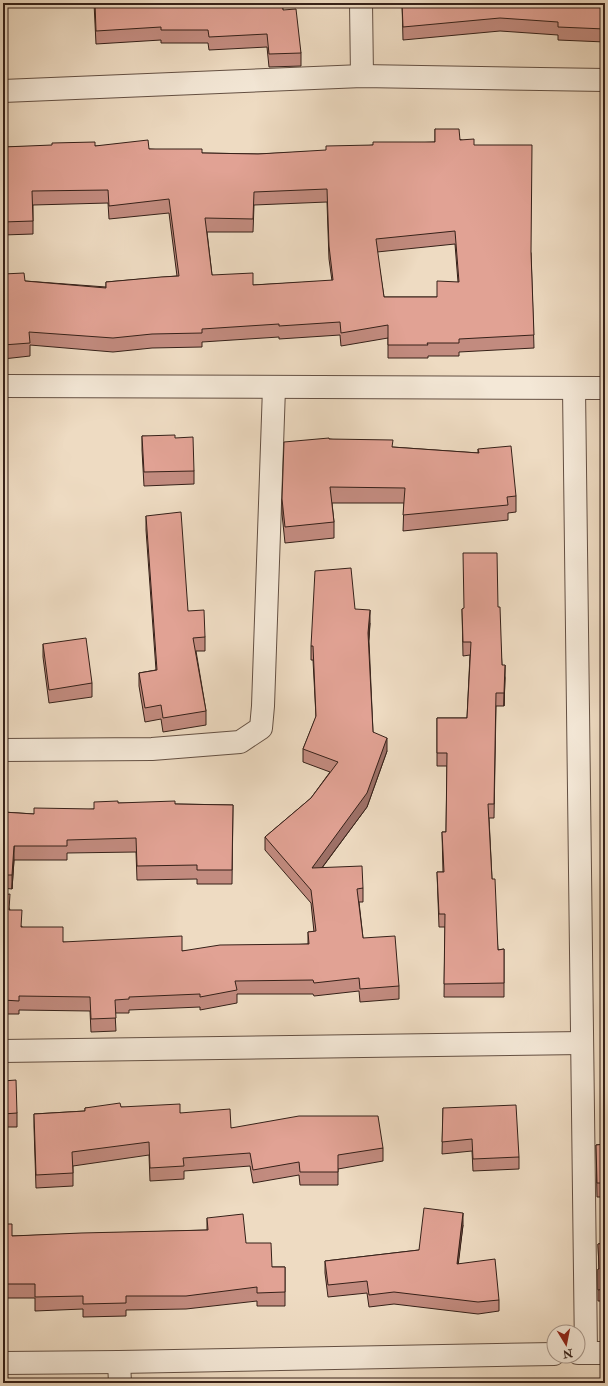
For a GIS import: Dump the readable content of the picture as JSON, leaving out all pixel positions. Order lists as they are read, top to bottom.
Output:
{
  "north": "bottom"
}
